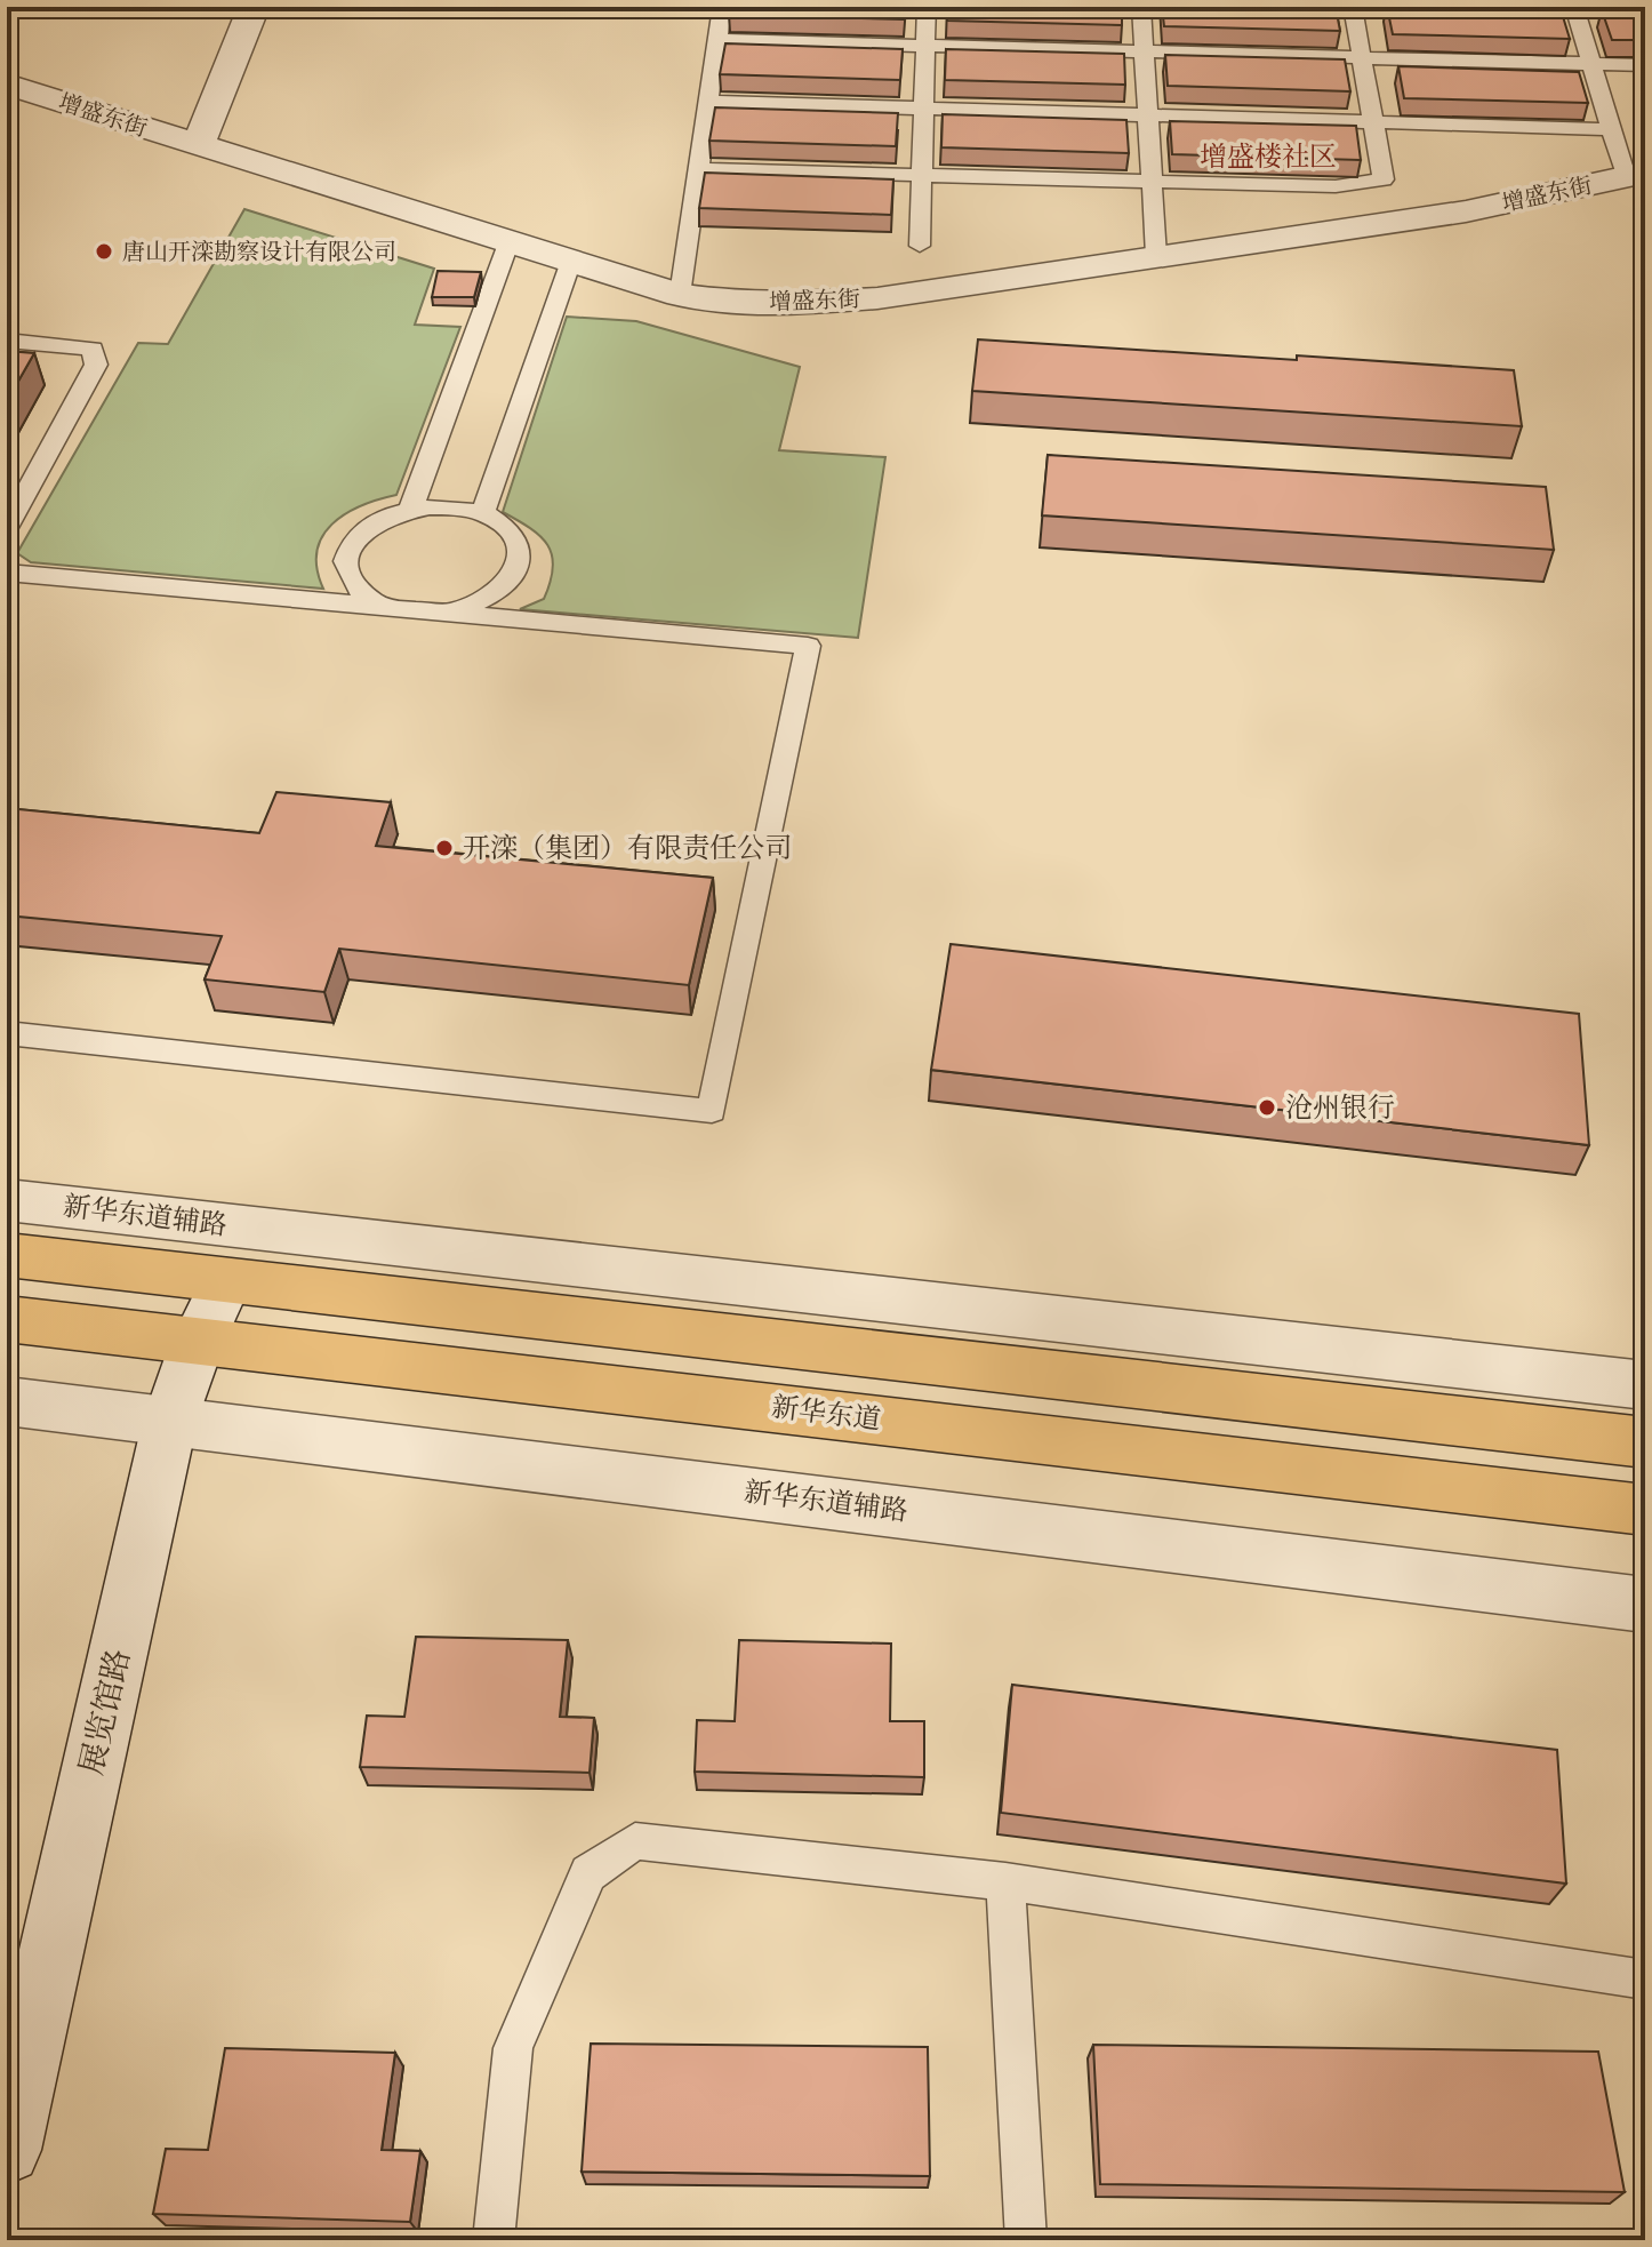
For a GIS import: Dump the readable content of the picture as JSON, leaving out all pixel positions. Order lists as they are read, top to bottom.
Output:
{
  "streets": {
    "main road": ["新华东道"],
    "street": ["增盛东街", "新华东道辅路", "展览馆路"]
  },
  "crossings": [
    ["新华东道辅路", "展览馆路"],
    ["新华东道", "展览馆路"]
  ],
  "districts": ["增盛楼社区"],
  "places": ["唐山开滦勘察设计有限公司", "开滦（集团）有限责任公司", "沧州银行"]
}
